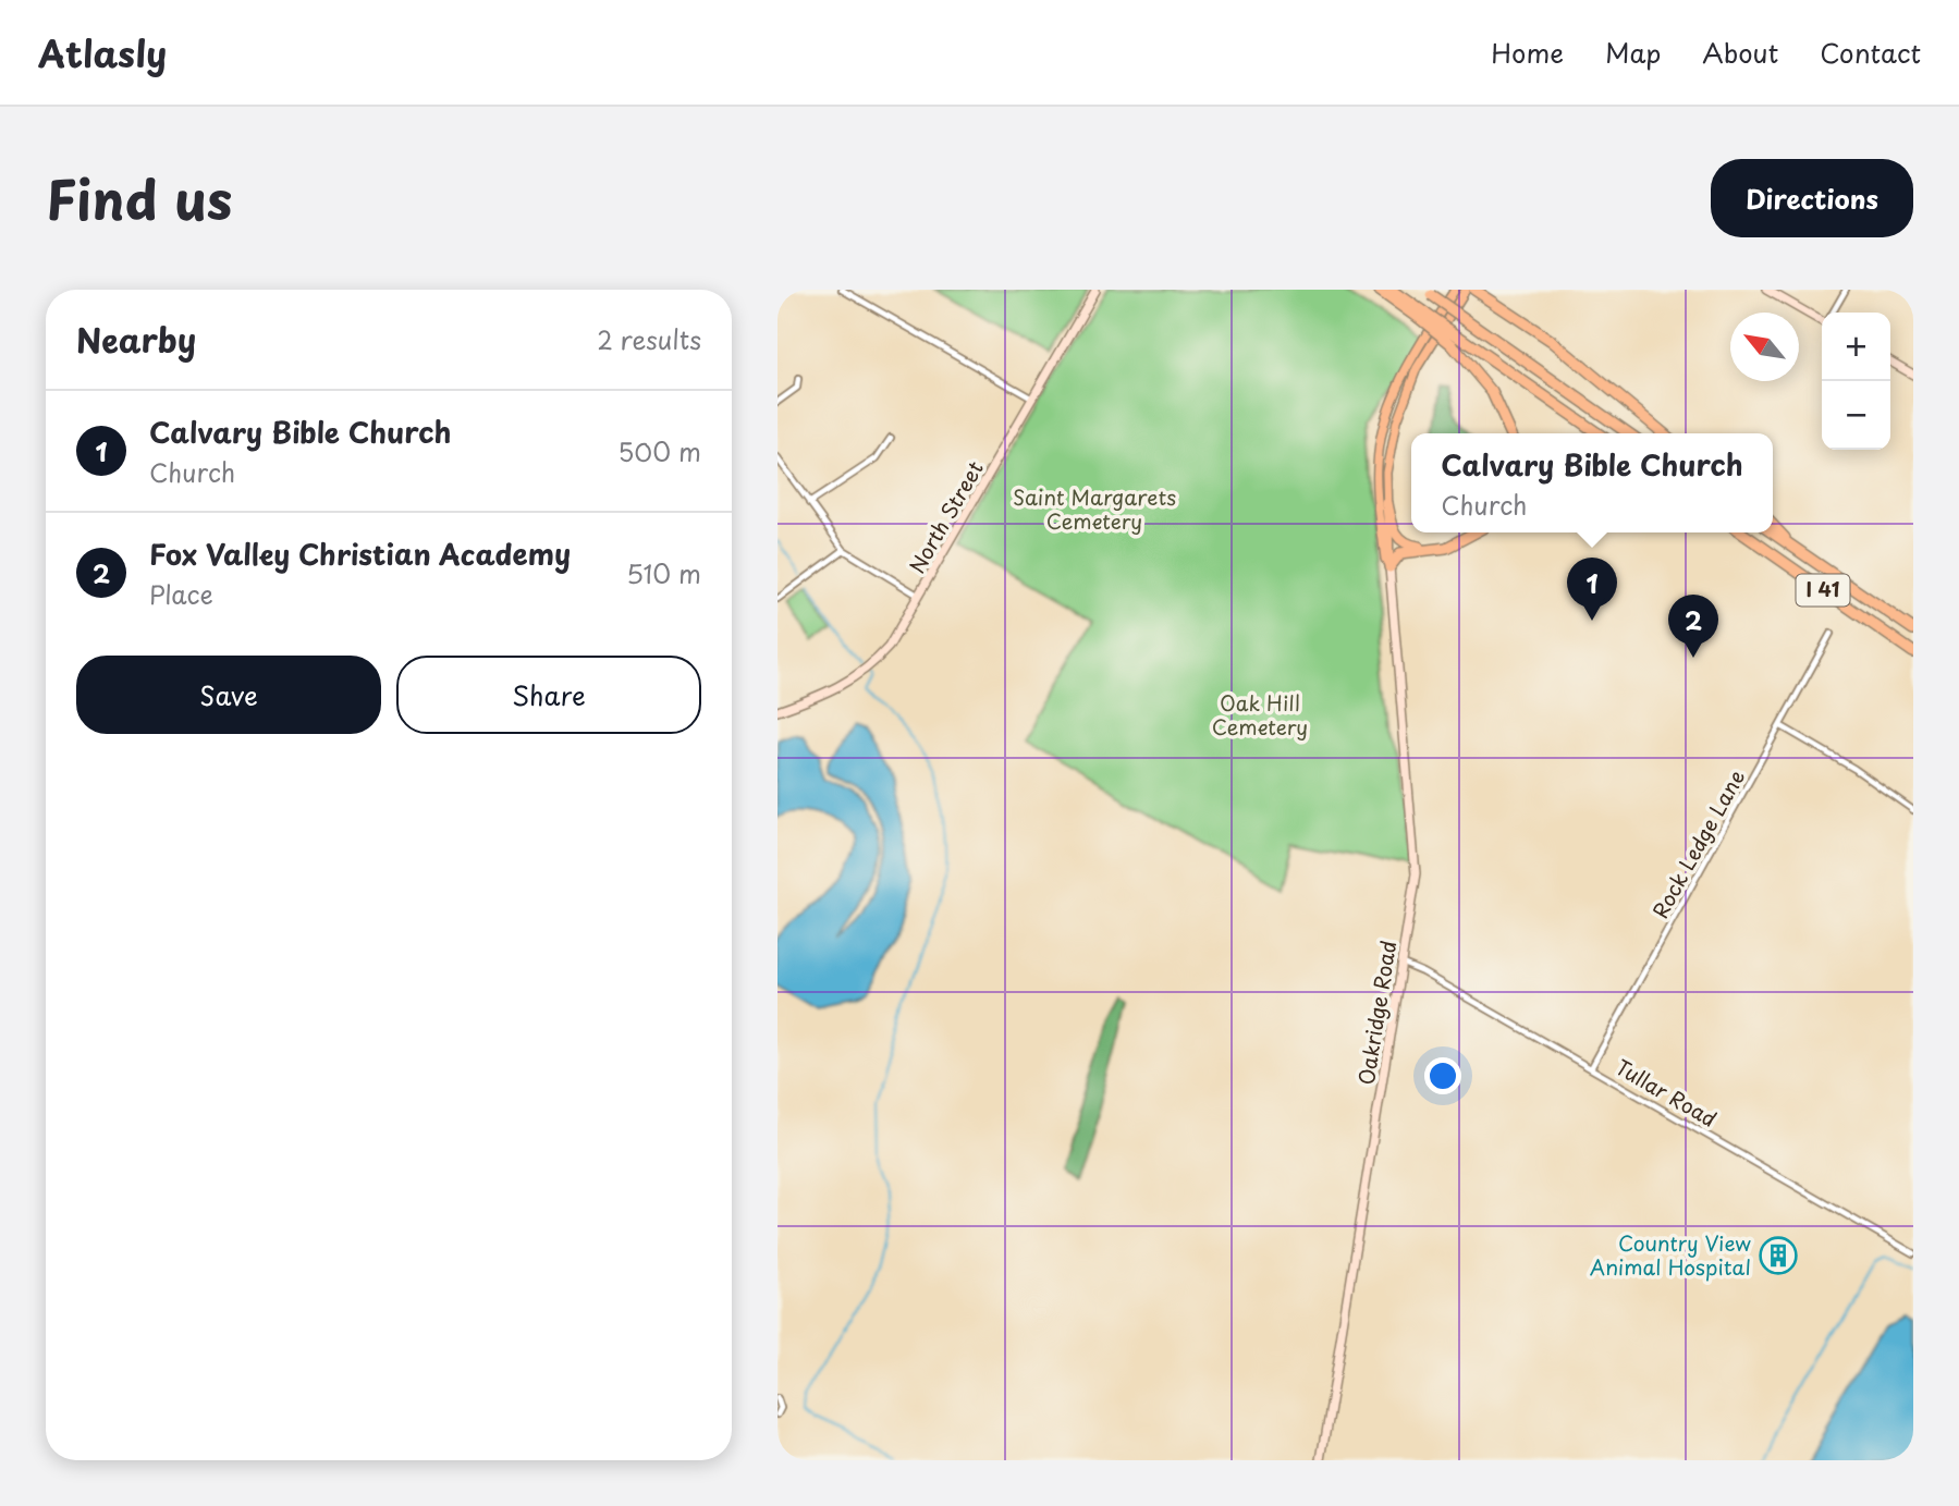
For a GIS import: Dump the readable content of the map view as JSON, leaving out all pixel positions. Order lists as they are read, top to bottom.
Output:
{
  "streets": {
    "highway": ["I 41"],
    "street": [
      "North Street",
      "Rock Ledge Lane",
      "Oakridge Road",
      "Tullar Road"
    ]
  },
  "crossings": [
    ["Rock Ledge Lane", "Tullar Road"],
    ["Oakridge Road", "Tullar Road"]
  ],
  "parks": ["Saint Margarets Cemetery", "Oak Hill Cemetery"],
  "places": {
    "building": ["Country View Animal Hospital"]
  },
  "north": "top left",
  "page": {
    "header": "Atlasly",
    "nav": [
      "Home",
      "Map",
      "About",
      "Contact"
    ],
    "title": "Find us",
    "buttons": [
      "Directions",
      ["Save", "Share"]
    ],
    "heading": ["Nearby", "2 results"],
    "map_buttons": ["+", "−"],
    "list": [
      {
        "mark": "1",
        "name": "Calvary Bible Church",
        "note": "Church",
        "value": "500 m"
      },
      {
        "mark": "2",
        "name": "Fox Valley Christian Academy",
        "note": "Place",
        "value": "510 m"
      }
    ],
    "popup": ["Calvary Bible Church", "Church"],
    "pins": ["1", "2"]
  }
}
